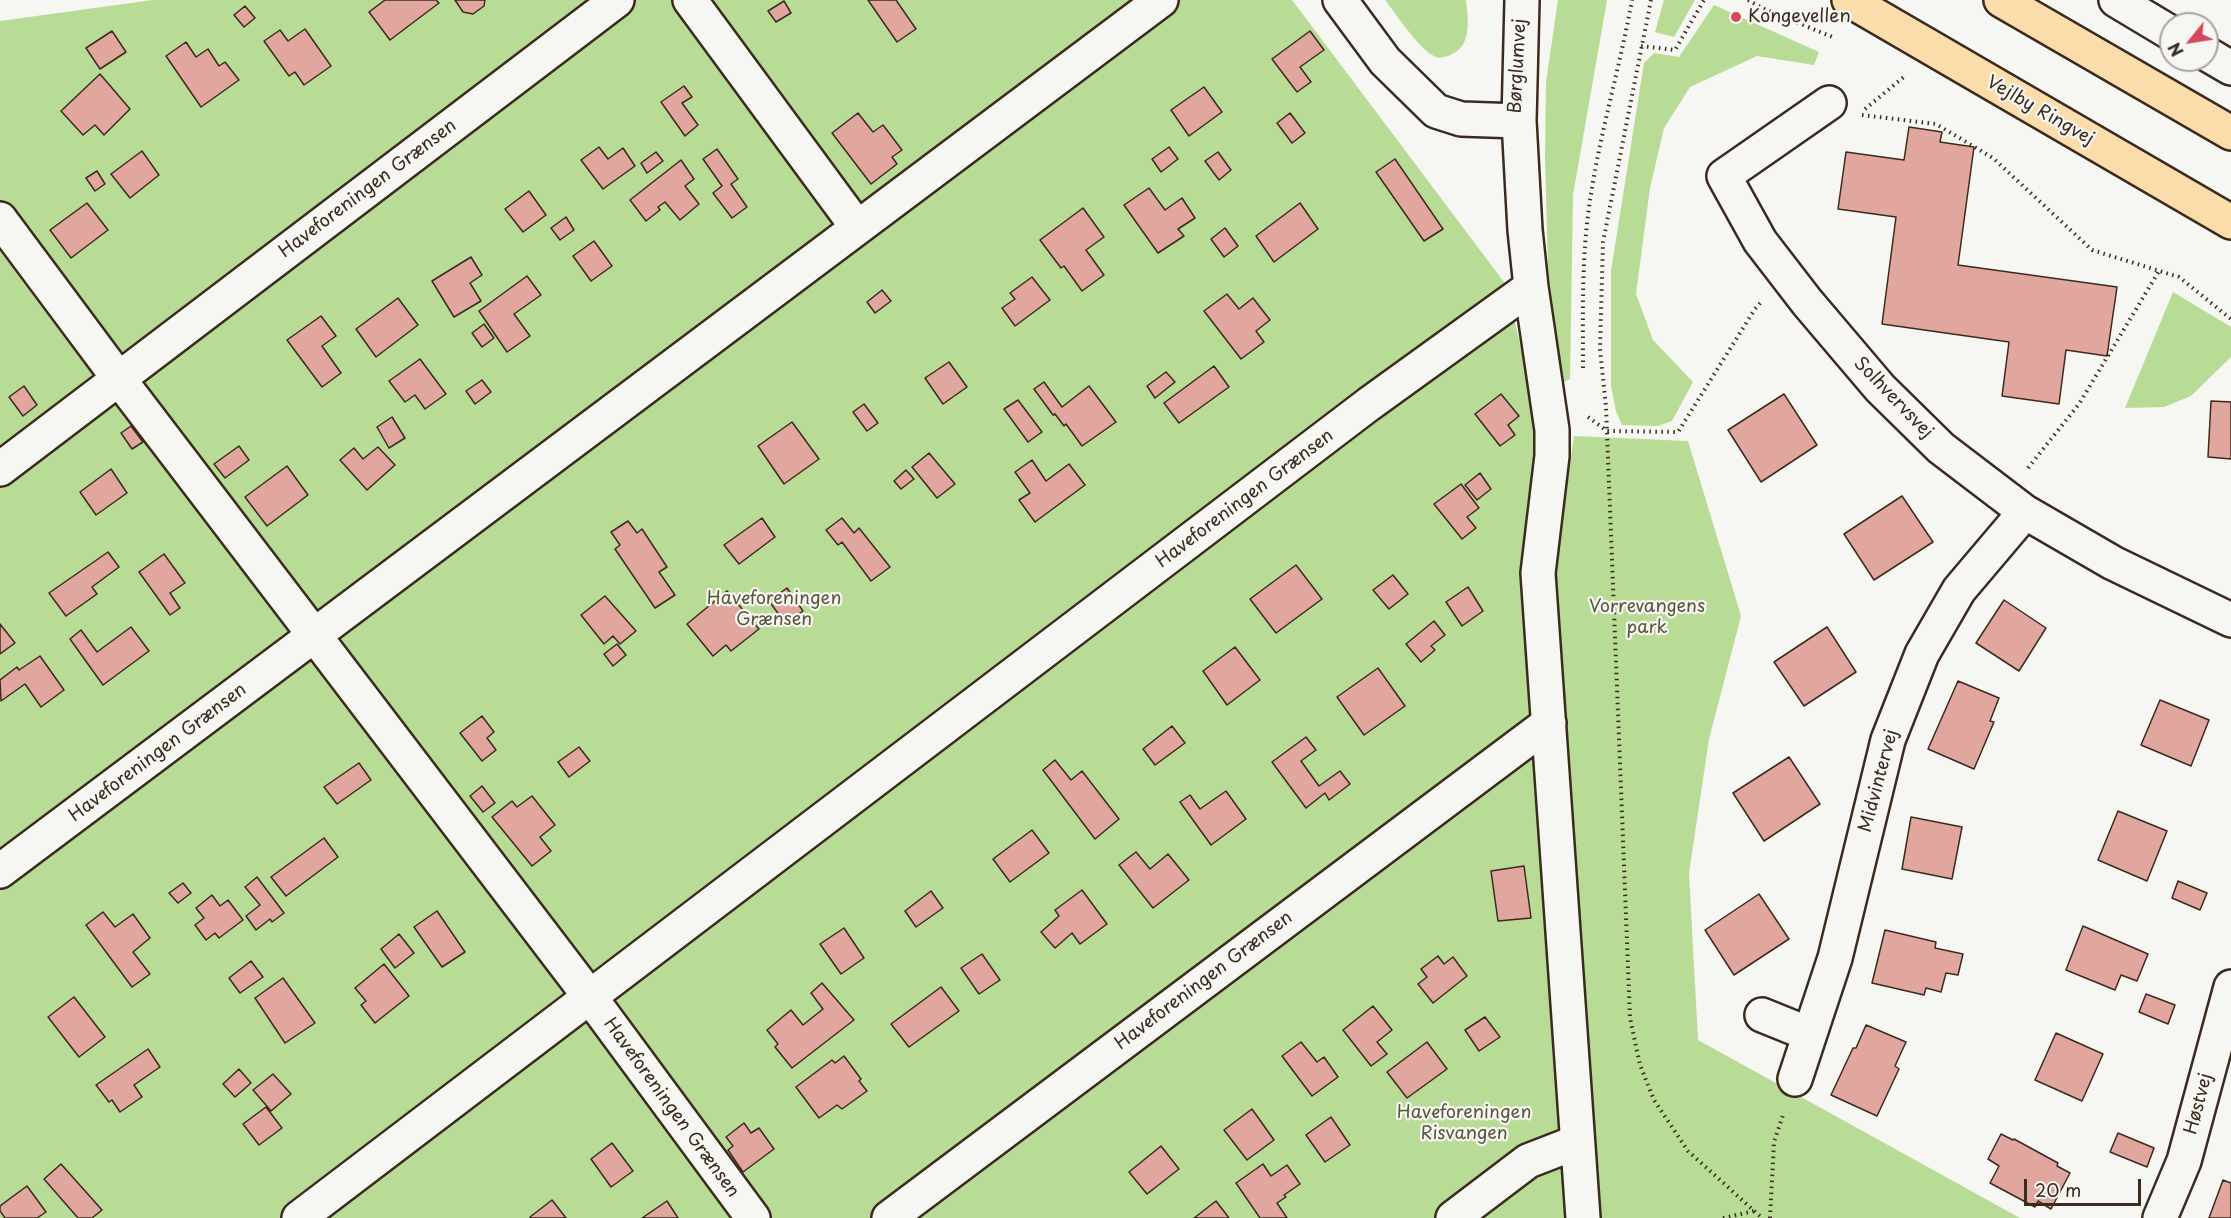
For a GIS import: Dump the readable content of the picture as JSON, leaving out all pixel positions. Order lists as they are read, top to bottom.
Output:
{
  "streets": {
    "main road": ["Vejlby Ringvej"],
    "street": [
      "Børglumvej",
      "Haveforeningen Grænsen",
      "Solhvervsvej",
      "Midvintervej",
      "Høstvej"
    ]
  },
  "crossings": [
    ["Solhvervsvej", "Midvintervej"]
  ],
  "parks": ["Haveforeningen Grænsen", "Vorrevangens park", "Haveforeningen Risvangen"],
  "places": ["Kongevellen"],
  "scale_bar": "20 m",
  "north": "bottom left"
}
